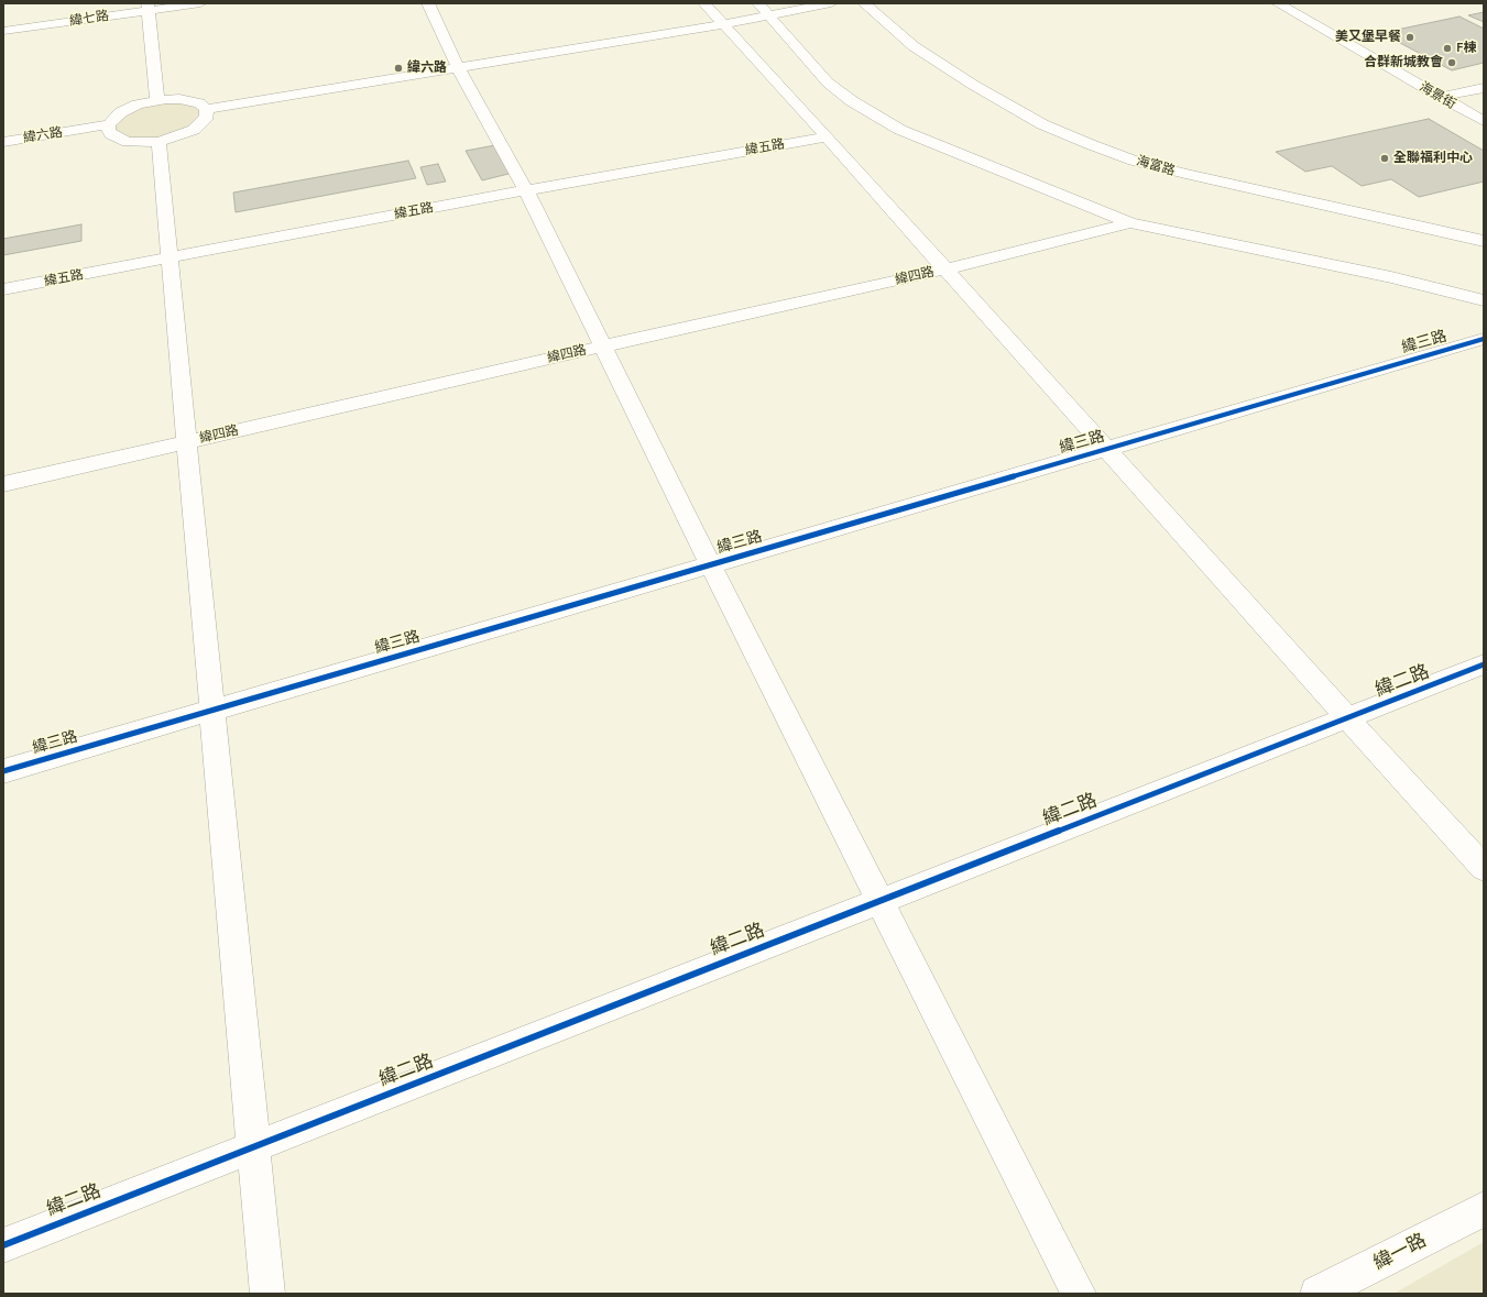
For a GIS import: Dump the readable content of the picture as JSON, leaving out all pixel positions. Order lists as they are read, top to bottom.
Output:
{
  "streets": {
    "street": [
      "緯七路",
      "海景街",
      "緯六路",
      "緯五路",
      "海富路",
      "緯四路",
      "緯三路",
      "緯二路",
      "緯一路"
    ]
  },
  "places": [
    "美又堡早餐",
    "F棟",
    "合群新城教會",
    "緯六路",
    "全聯福利中心"
  ]
}
